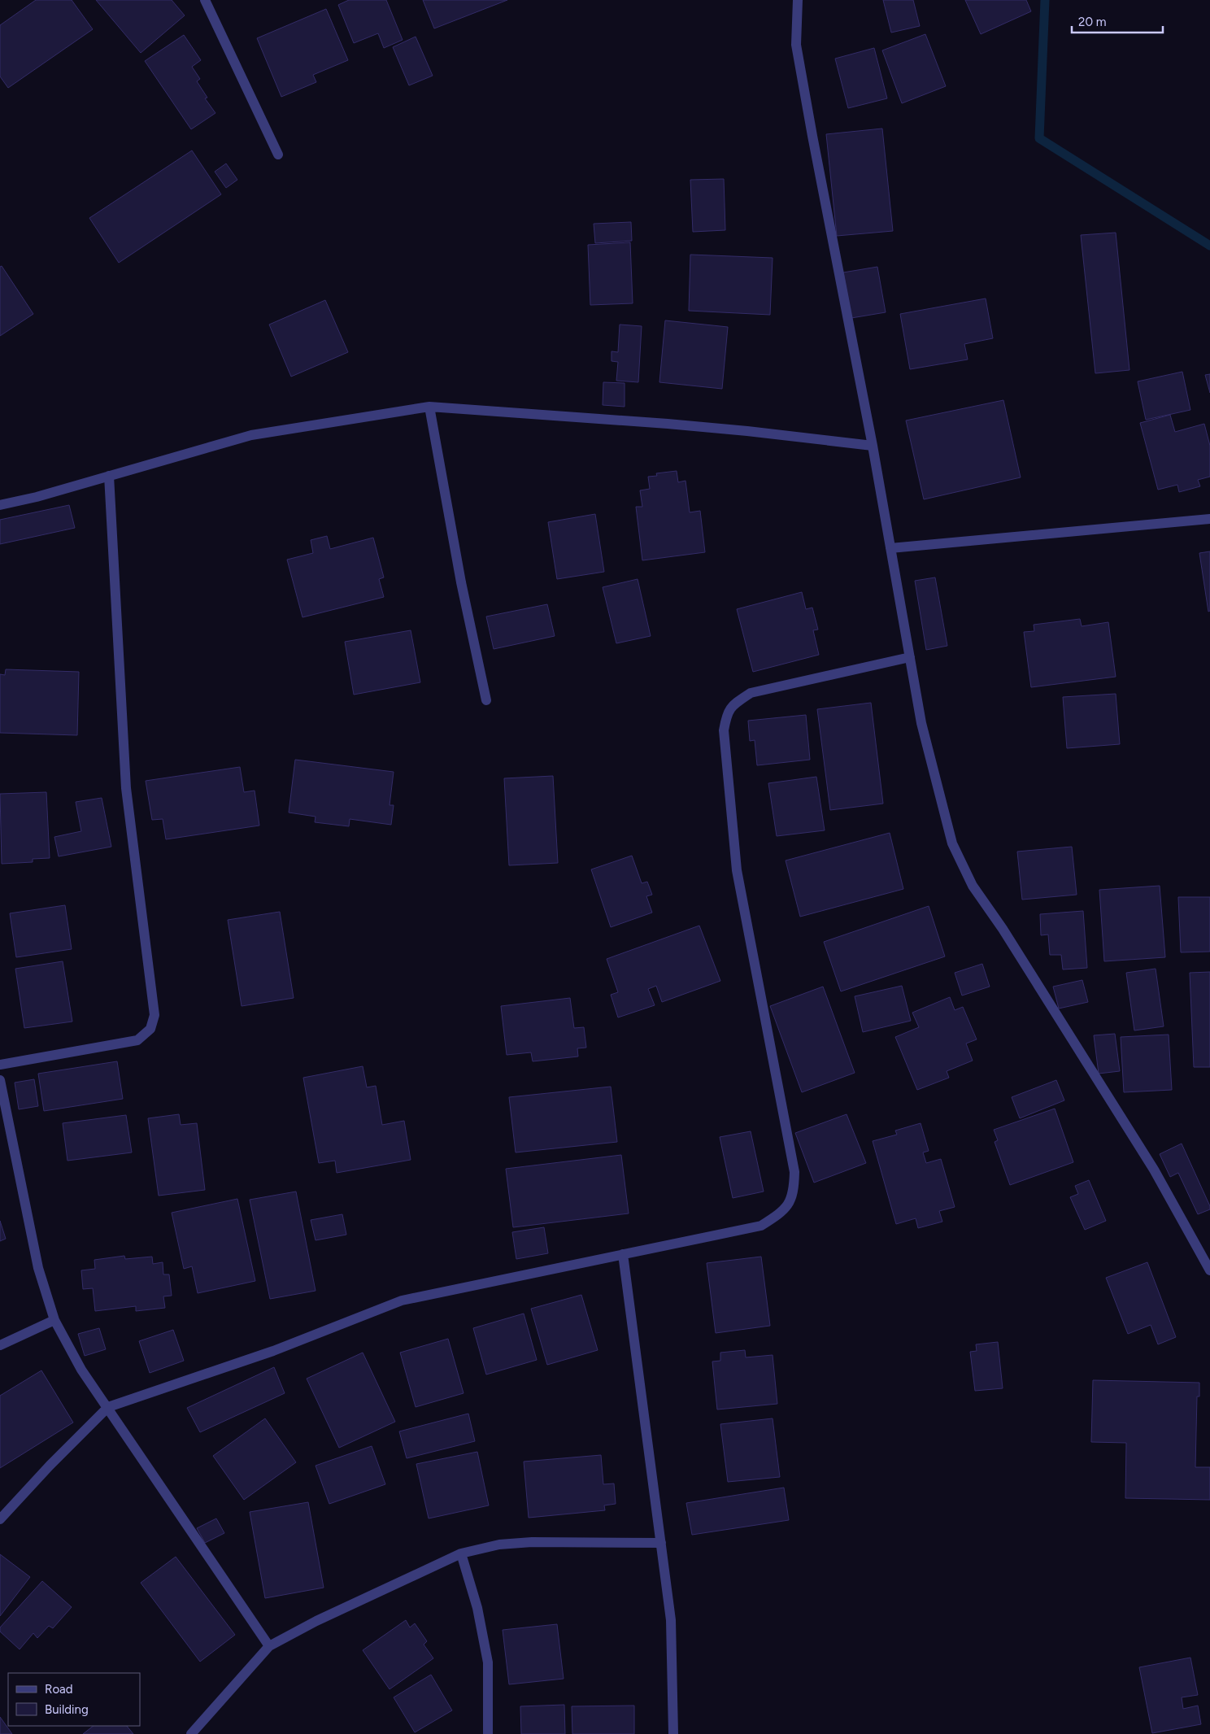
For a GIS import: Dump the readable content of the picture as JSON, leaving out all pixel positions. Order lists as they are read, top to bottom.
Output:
{
  "legend": ["Road", "Building"],
  "scale_bar": "20 m"
}
